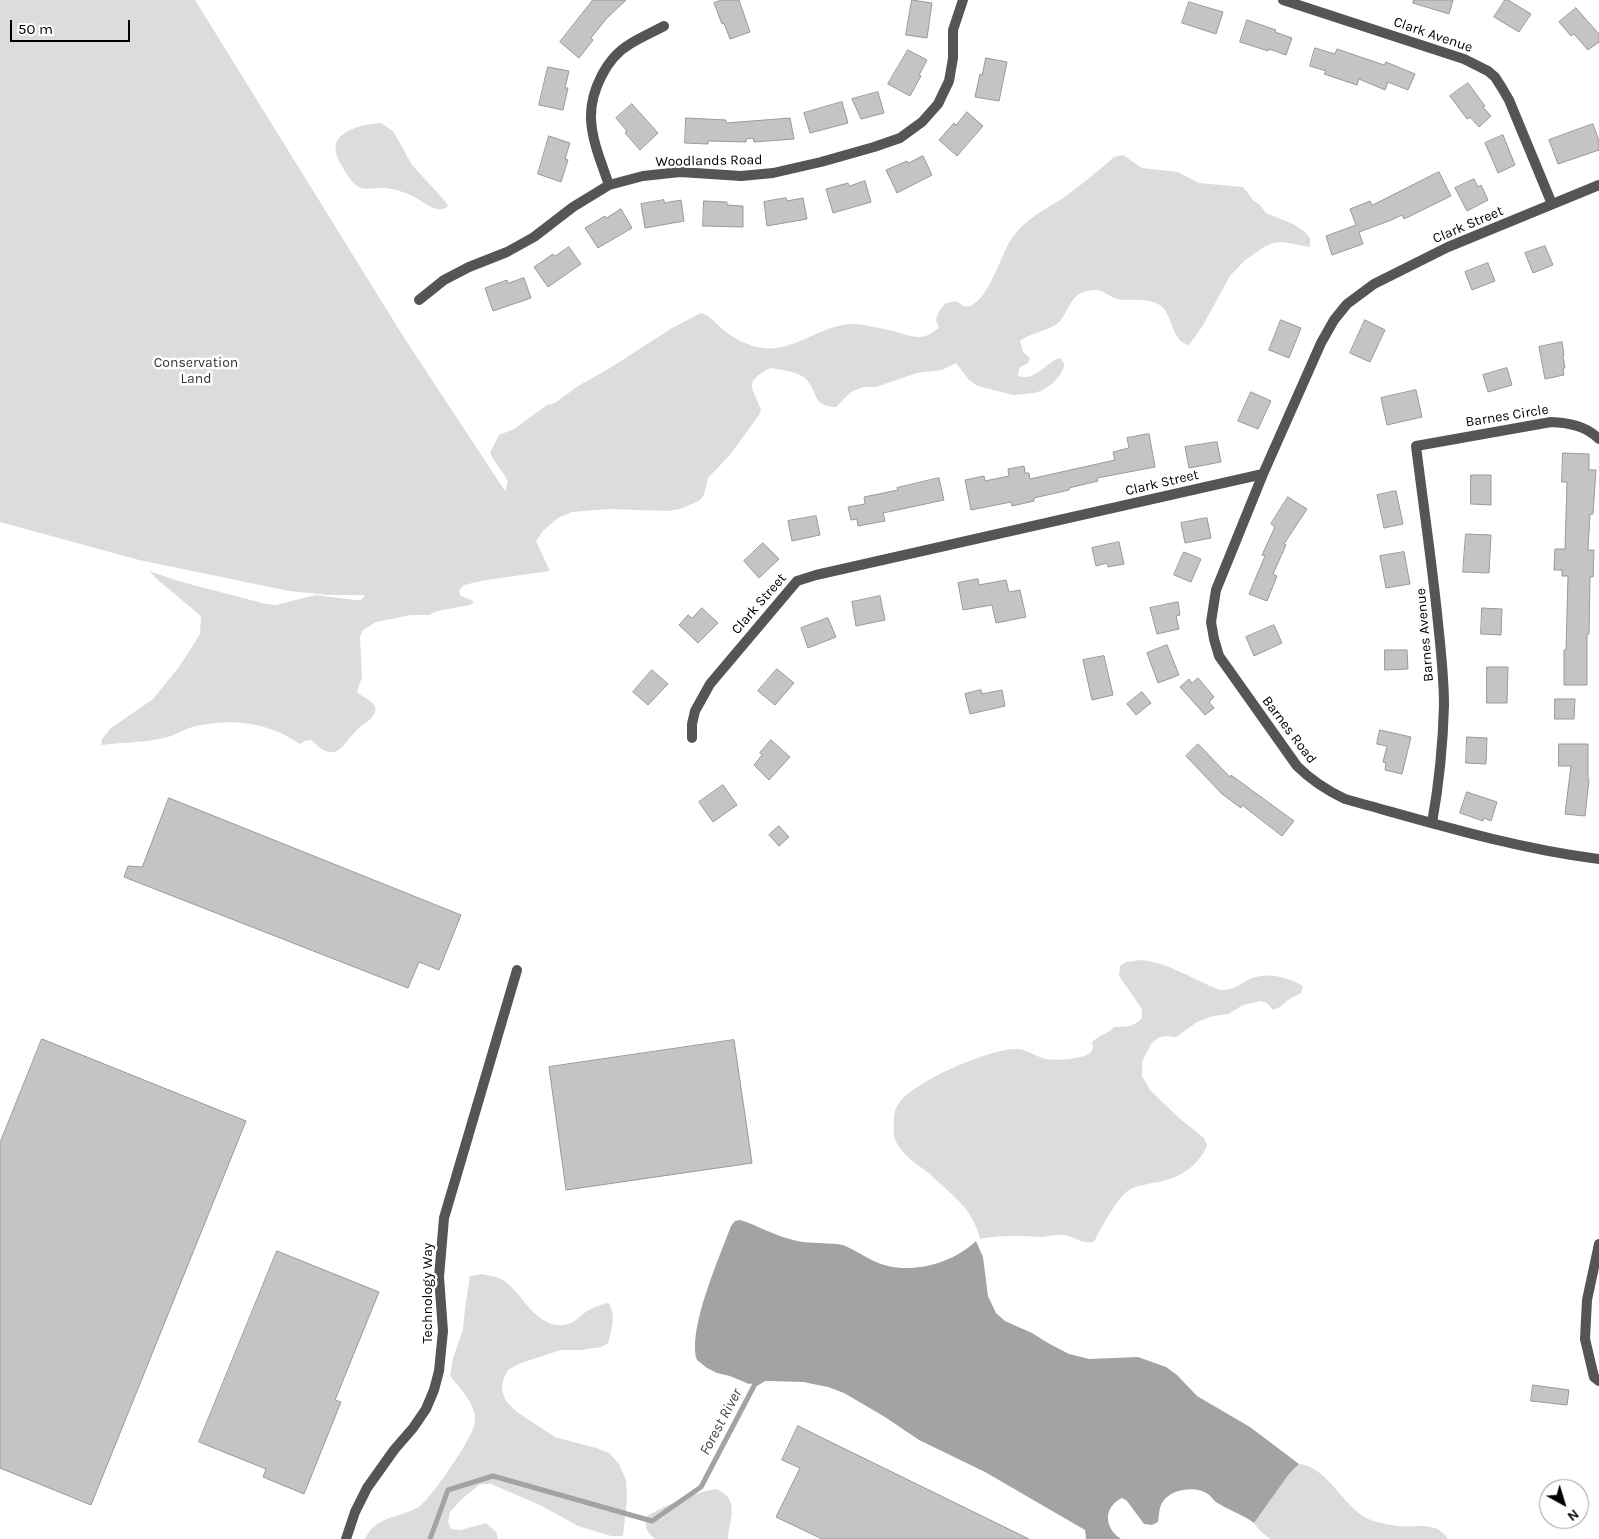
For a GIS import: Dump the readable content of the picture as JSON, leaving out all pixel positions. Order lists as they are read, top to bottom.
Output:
{
  "streets": {
    "street": [
      "Clark Avenue",
      "Woodlands Road",
      "Clark Street",
      "Barnes Circle",
      "Barnes Avenue",
      "Barnes Road",
      "Technology Way"
    ]
  },
  "crossings": [
    ["Clark Avenue", "Clark Street"],
    ["Clark Street", "Barnes Road"],
    ["Barnes Circle", "Barnes Avenue"],
    ["Barnes Avenue", "Barnes Road"]
  ],
  "water": ["Forest River"],
  "parks": ["Conservation Land"],
  "scale_bar": "50 m",
  "north": "bottom right"
}
